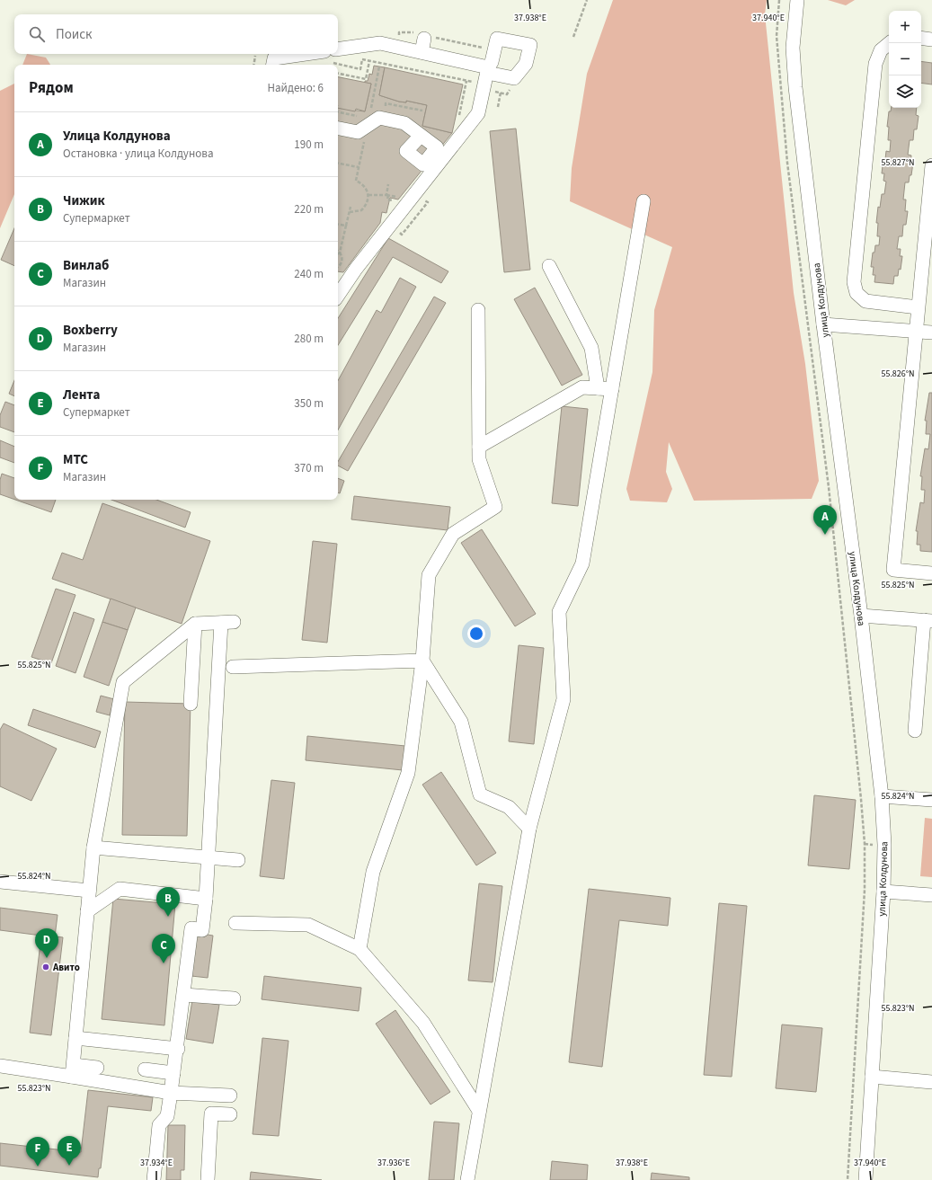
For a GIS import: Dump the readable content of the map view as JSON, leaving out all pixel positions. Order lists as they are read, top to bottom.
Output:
{
  "streets": {
    "street": ["улица Колдунова"]
  },
  "places": ["Авито"],
  "page": {
    "map_buttons": ["+", "−"],
    "search": "Поиск",
    "heading": ["Рядом", "Найдено: 6"],
    "list": [
      {
        "mark": "A",
        "name": "Улица Колдунова",
        "note": "Остановка · улица Колдунова",
        "value": "190 m"
      },
      {
        "mark": "B",
        "name": "Чижик",
        "note": "Супермаркет",
        "value": "220 m"
      },
      {
        "mark": "C",
        "name": "Винлаб",
        "note": "Магазин",
        "value": "240 m"
      },
      {
        "mark": "D",
        "name": "Boxberry",
        "note": "Магазин",
        "value": "280 m"
      },
      {
        "mark": "E",
        "name": "Лента",
        "note": "Супермаркет",
        "value": "350 m"
      },
      {
        "mark": "F",
        "name": "МТС",
        "note": "Магазин",
        "value": "370 m"
      }
    ],
    "pins": [
      "A",
      "B",
      "D",
      "C",
      "E",
      "F"
    ]
  },
  "coordinates": [
    "37.938°E",
    "37.940°E",
    "55.827°N",
    "55.826°N",
    "55.825°N",
    "55.824°N",
    "55.823°N",
    "37.934°E",
    "37.936°E"
  ]
}
